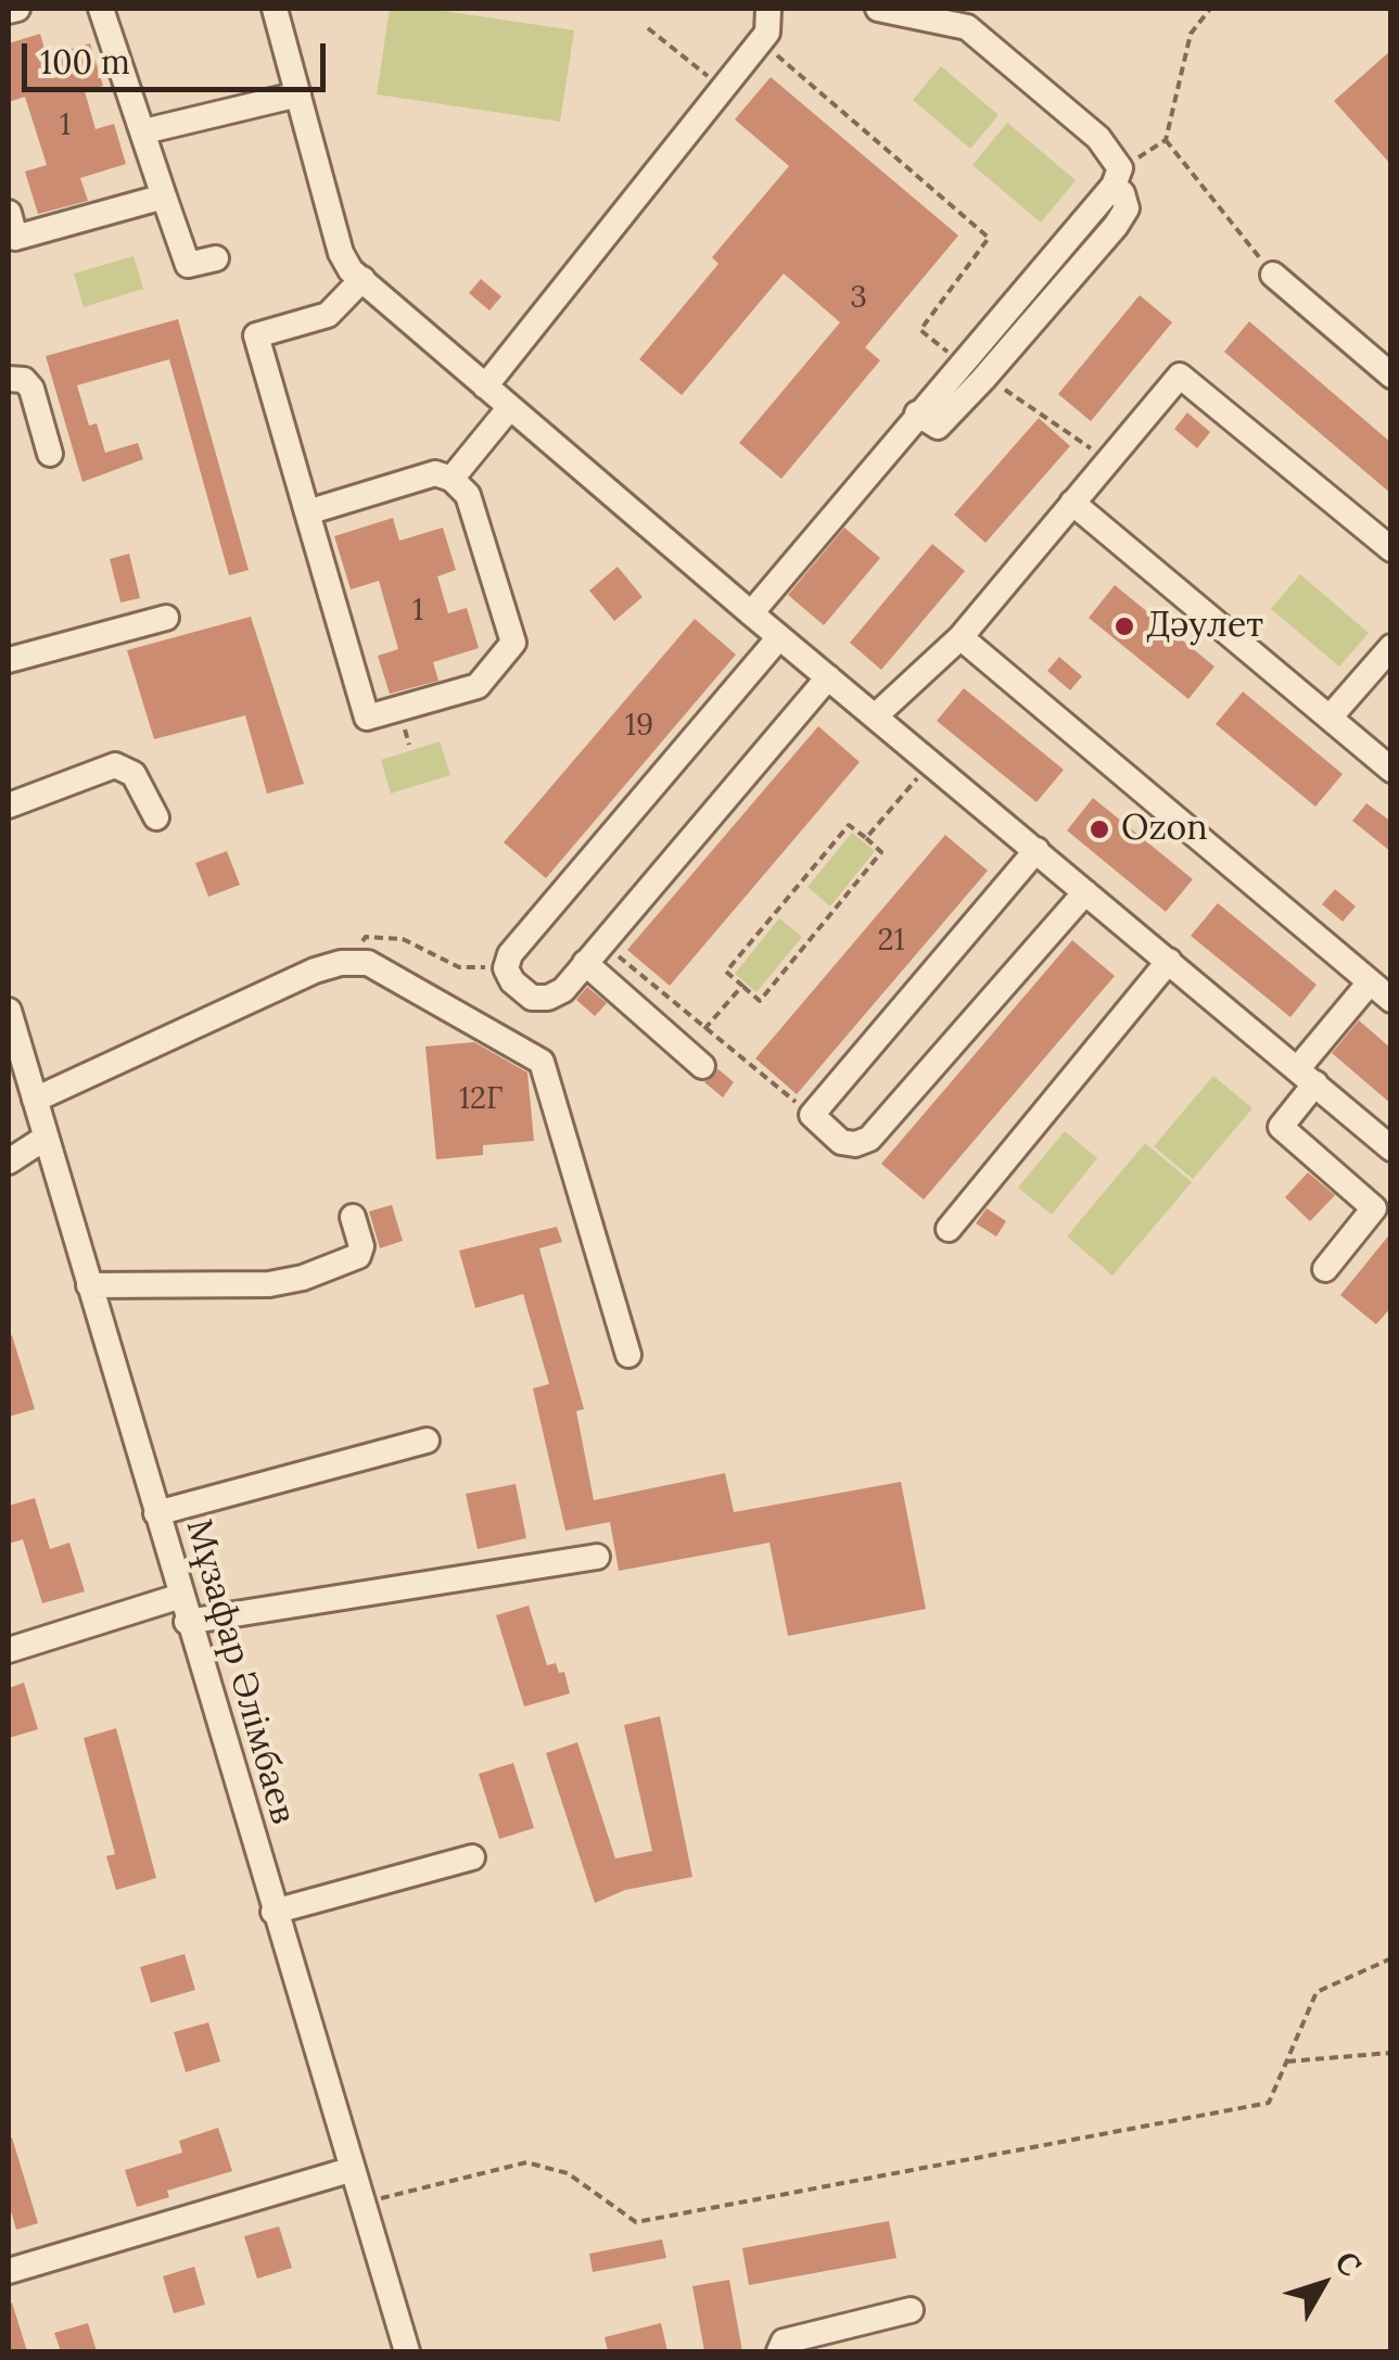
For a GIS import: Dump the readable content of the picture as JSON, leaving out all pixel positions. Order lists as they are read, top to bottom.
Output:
{
  "streets": {
    "street": ["Мұзафар Әлімбаев"]
  },
  "places": ["Дәулет", "Ozon"],
  "house_numbers": [
    "1",
    "3",
    "1",
    "19",
    "21",
    "12Г"
  ],
  "scale_bar": "100 m",
  "north": "top right"
}
